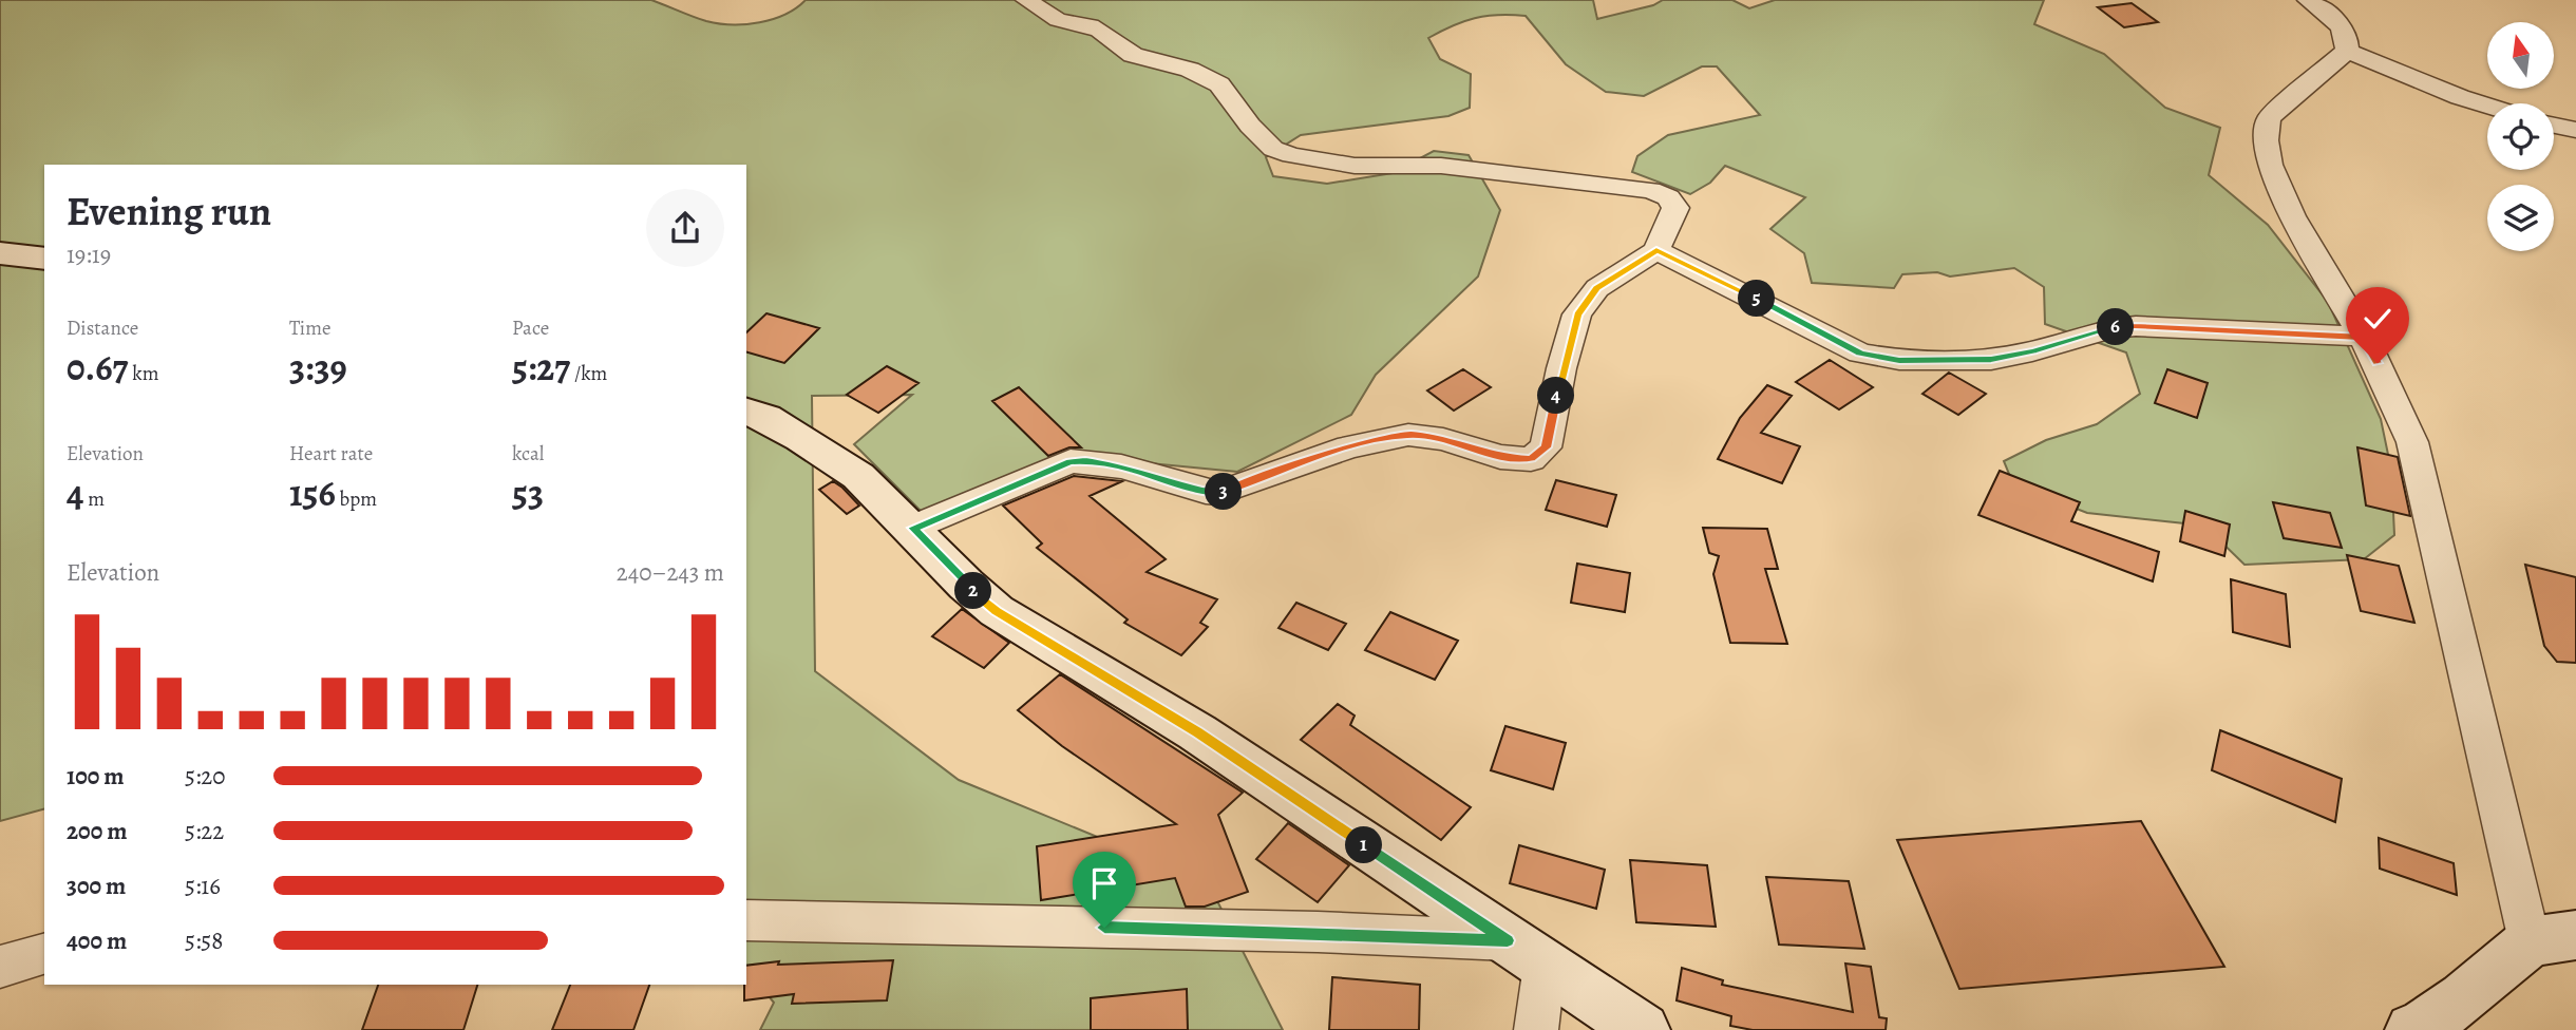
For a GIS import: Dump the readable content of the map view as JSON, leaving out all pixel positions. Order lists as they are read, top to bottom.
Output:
{
  "north": "top",
  "page": {
    "heading": ["Evening run", "19:19"],
    "pins": [
      "5",
      "6",
      "4",
      "3",
      "2",
      "1"
    ],
    "stats": [
      ["Distance", "0.67 km"],
      ["Time", "3:39"],
      ["Pace", "5:27 /km"],
      ["Elevation", "4 m"],
      ["Heart rate", "156 bpm"],
      ["kcal", "53"]
    ],
    "chart": ["Elevation", "240–243 m"],
    "list": [
      {
        "name": "100 m",
        "note": "5:20"
      },
      {
        "name": "200 m",
        "note": "5:22"
      },
      {
        "name": "300 m",
        "note": "5:16"
      },
      {
        "name": "400 m",
        "note": "5:58"
      }
    ]
  }
}
